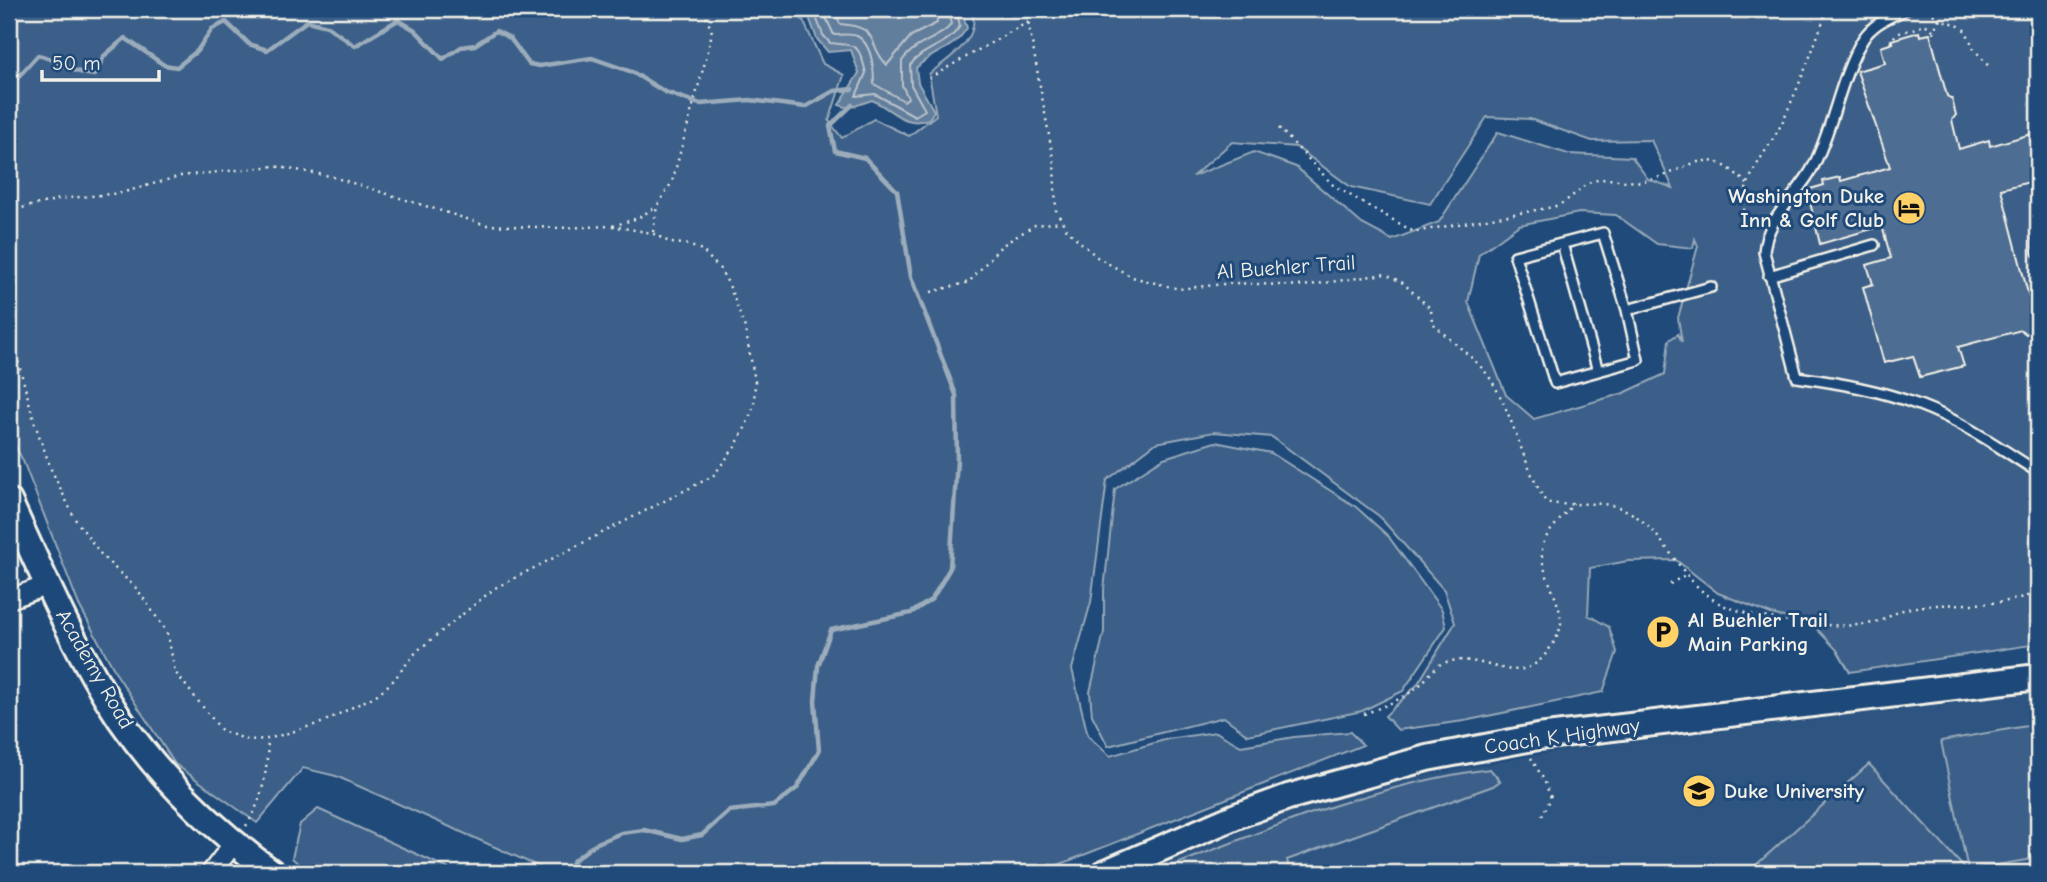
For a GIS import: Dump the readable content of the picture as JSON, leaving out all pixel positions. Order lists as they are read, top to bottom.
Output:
{
  "streets": {
    "main road": ["Academy Road", "Coach K Highway"],
    "path": ["Al Buehler Trail"]
  },
  "places": {
    "hotel": ["Washington Duke Inn & Golf Club"],
    "parking": ["Al Buehler Trail Main Parking"],
    "school or university": ["Duke University"]
  },
  "scale_bar": "50 m"
}
